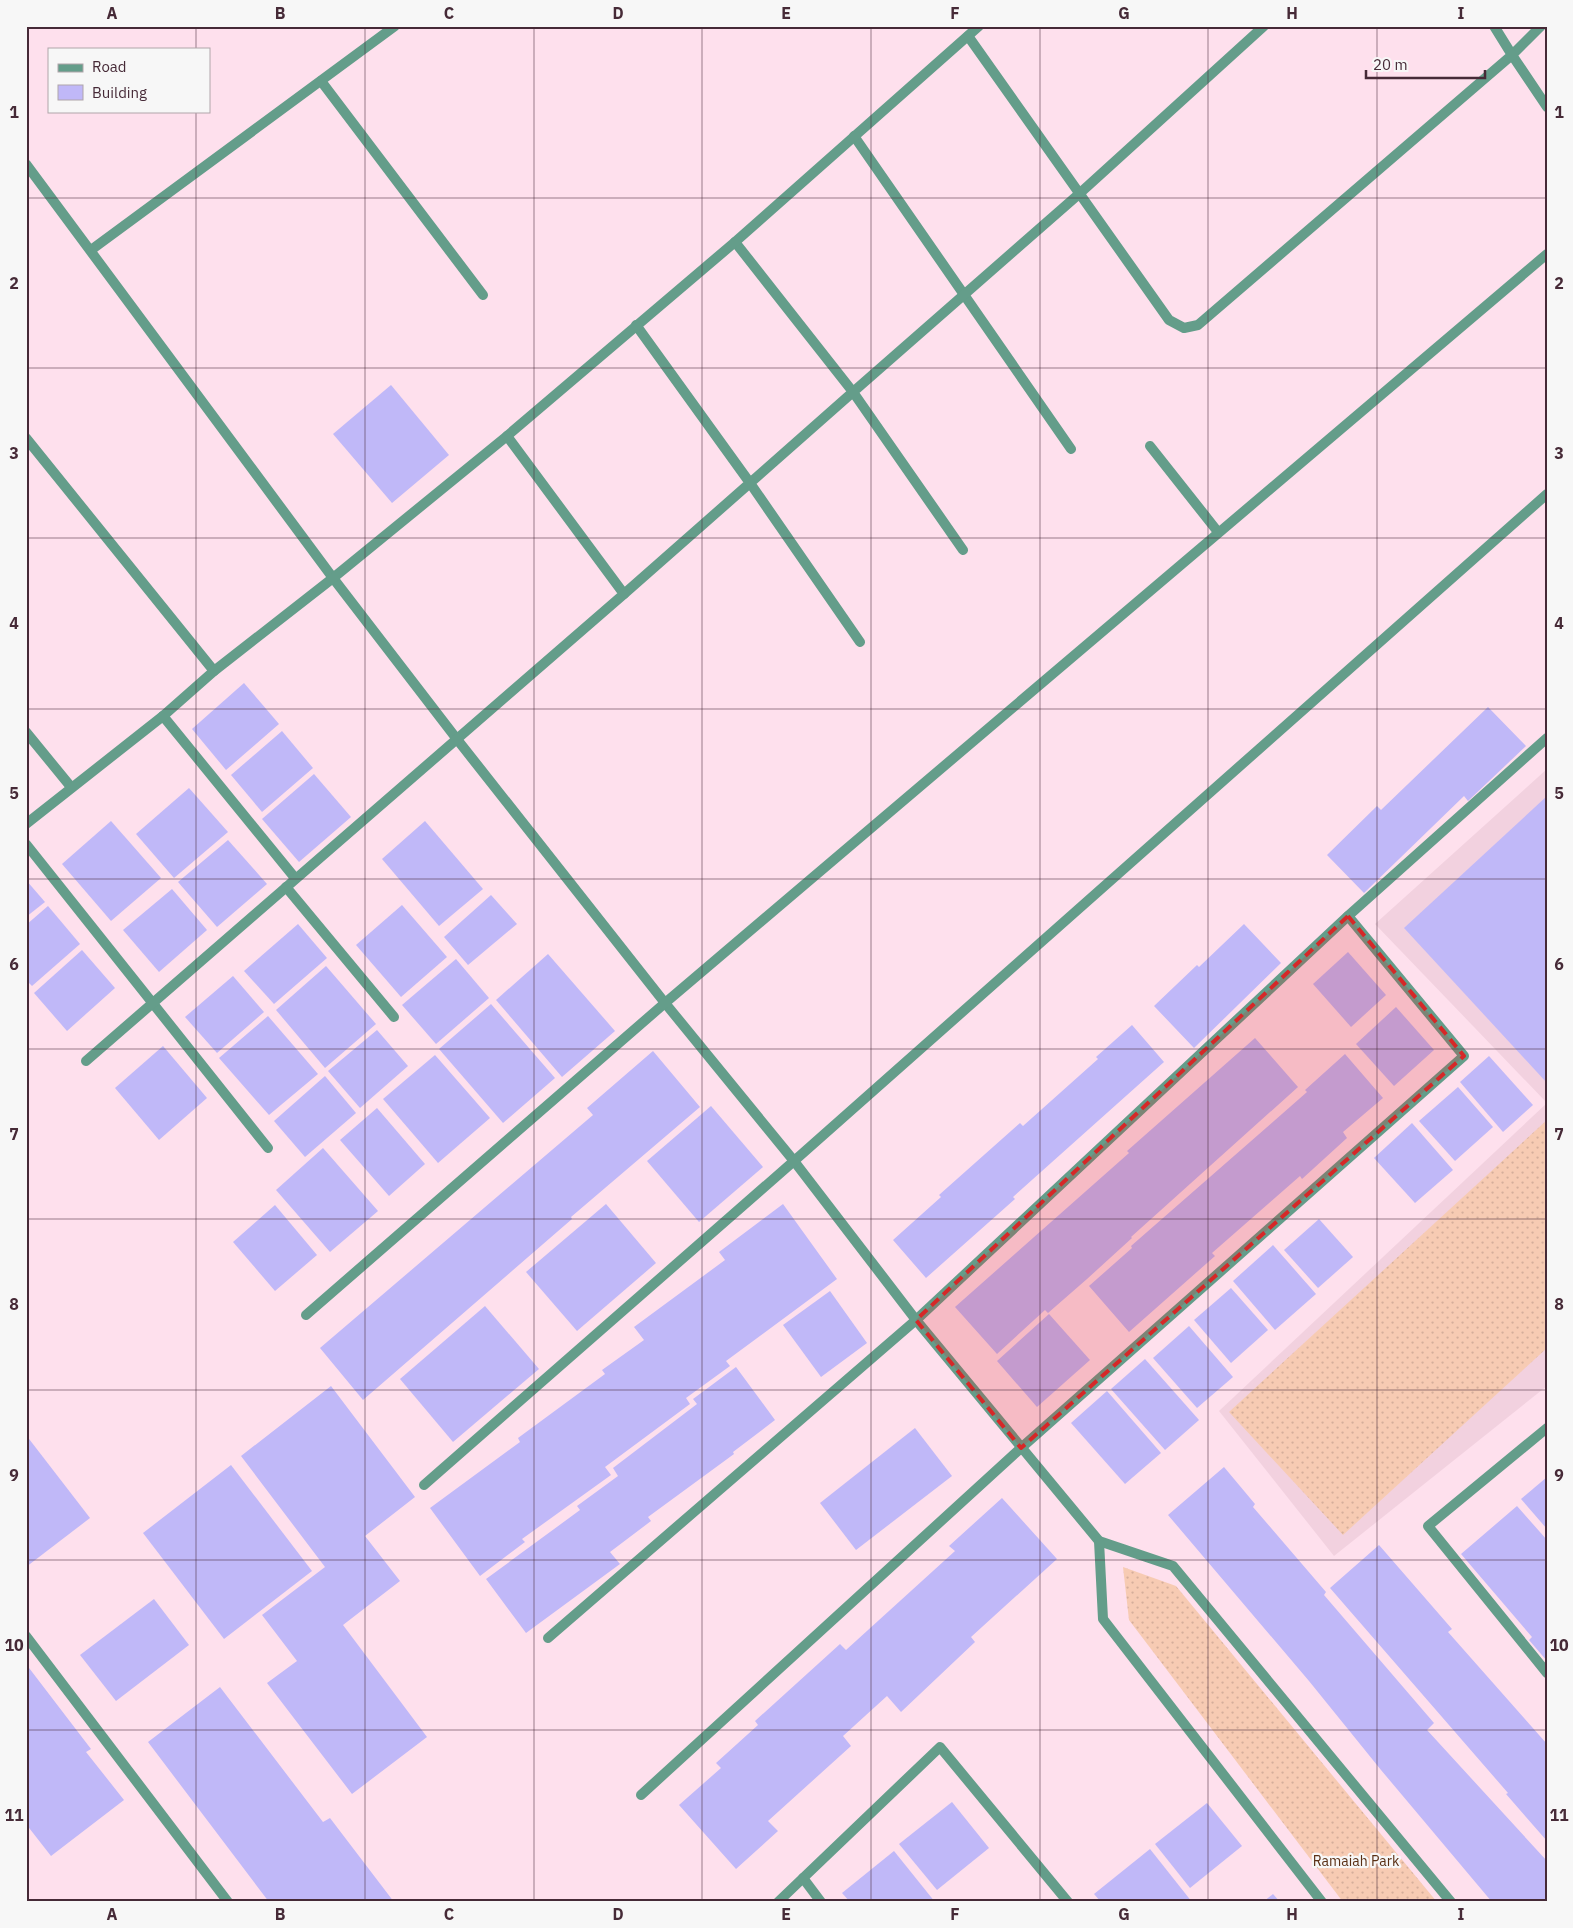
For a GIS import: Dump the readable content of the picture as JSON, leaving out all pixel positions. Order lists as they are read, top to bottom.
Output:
{
  "parks": ["Ramaiah Park"],
  "legend": ["Road", "Building"],
  "scale_bar": "20 m",
  "grid": {
    "columns": [
      "A",
      "B",
      "C",
      "D",
      "E",
      "F",
      "G",
      "H",
      "I"
    ],
    "rows": [
      "1",
      "2",
      "3",
      "4",
      "5",
      "6",
      "7",
      "8",
      "9",
      "10",
      "11"
    ]
  }
}
